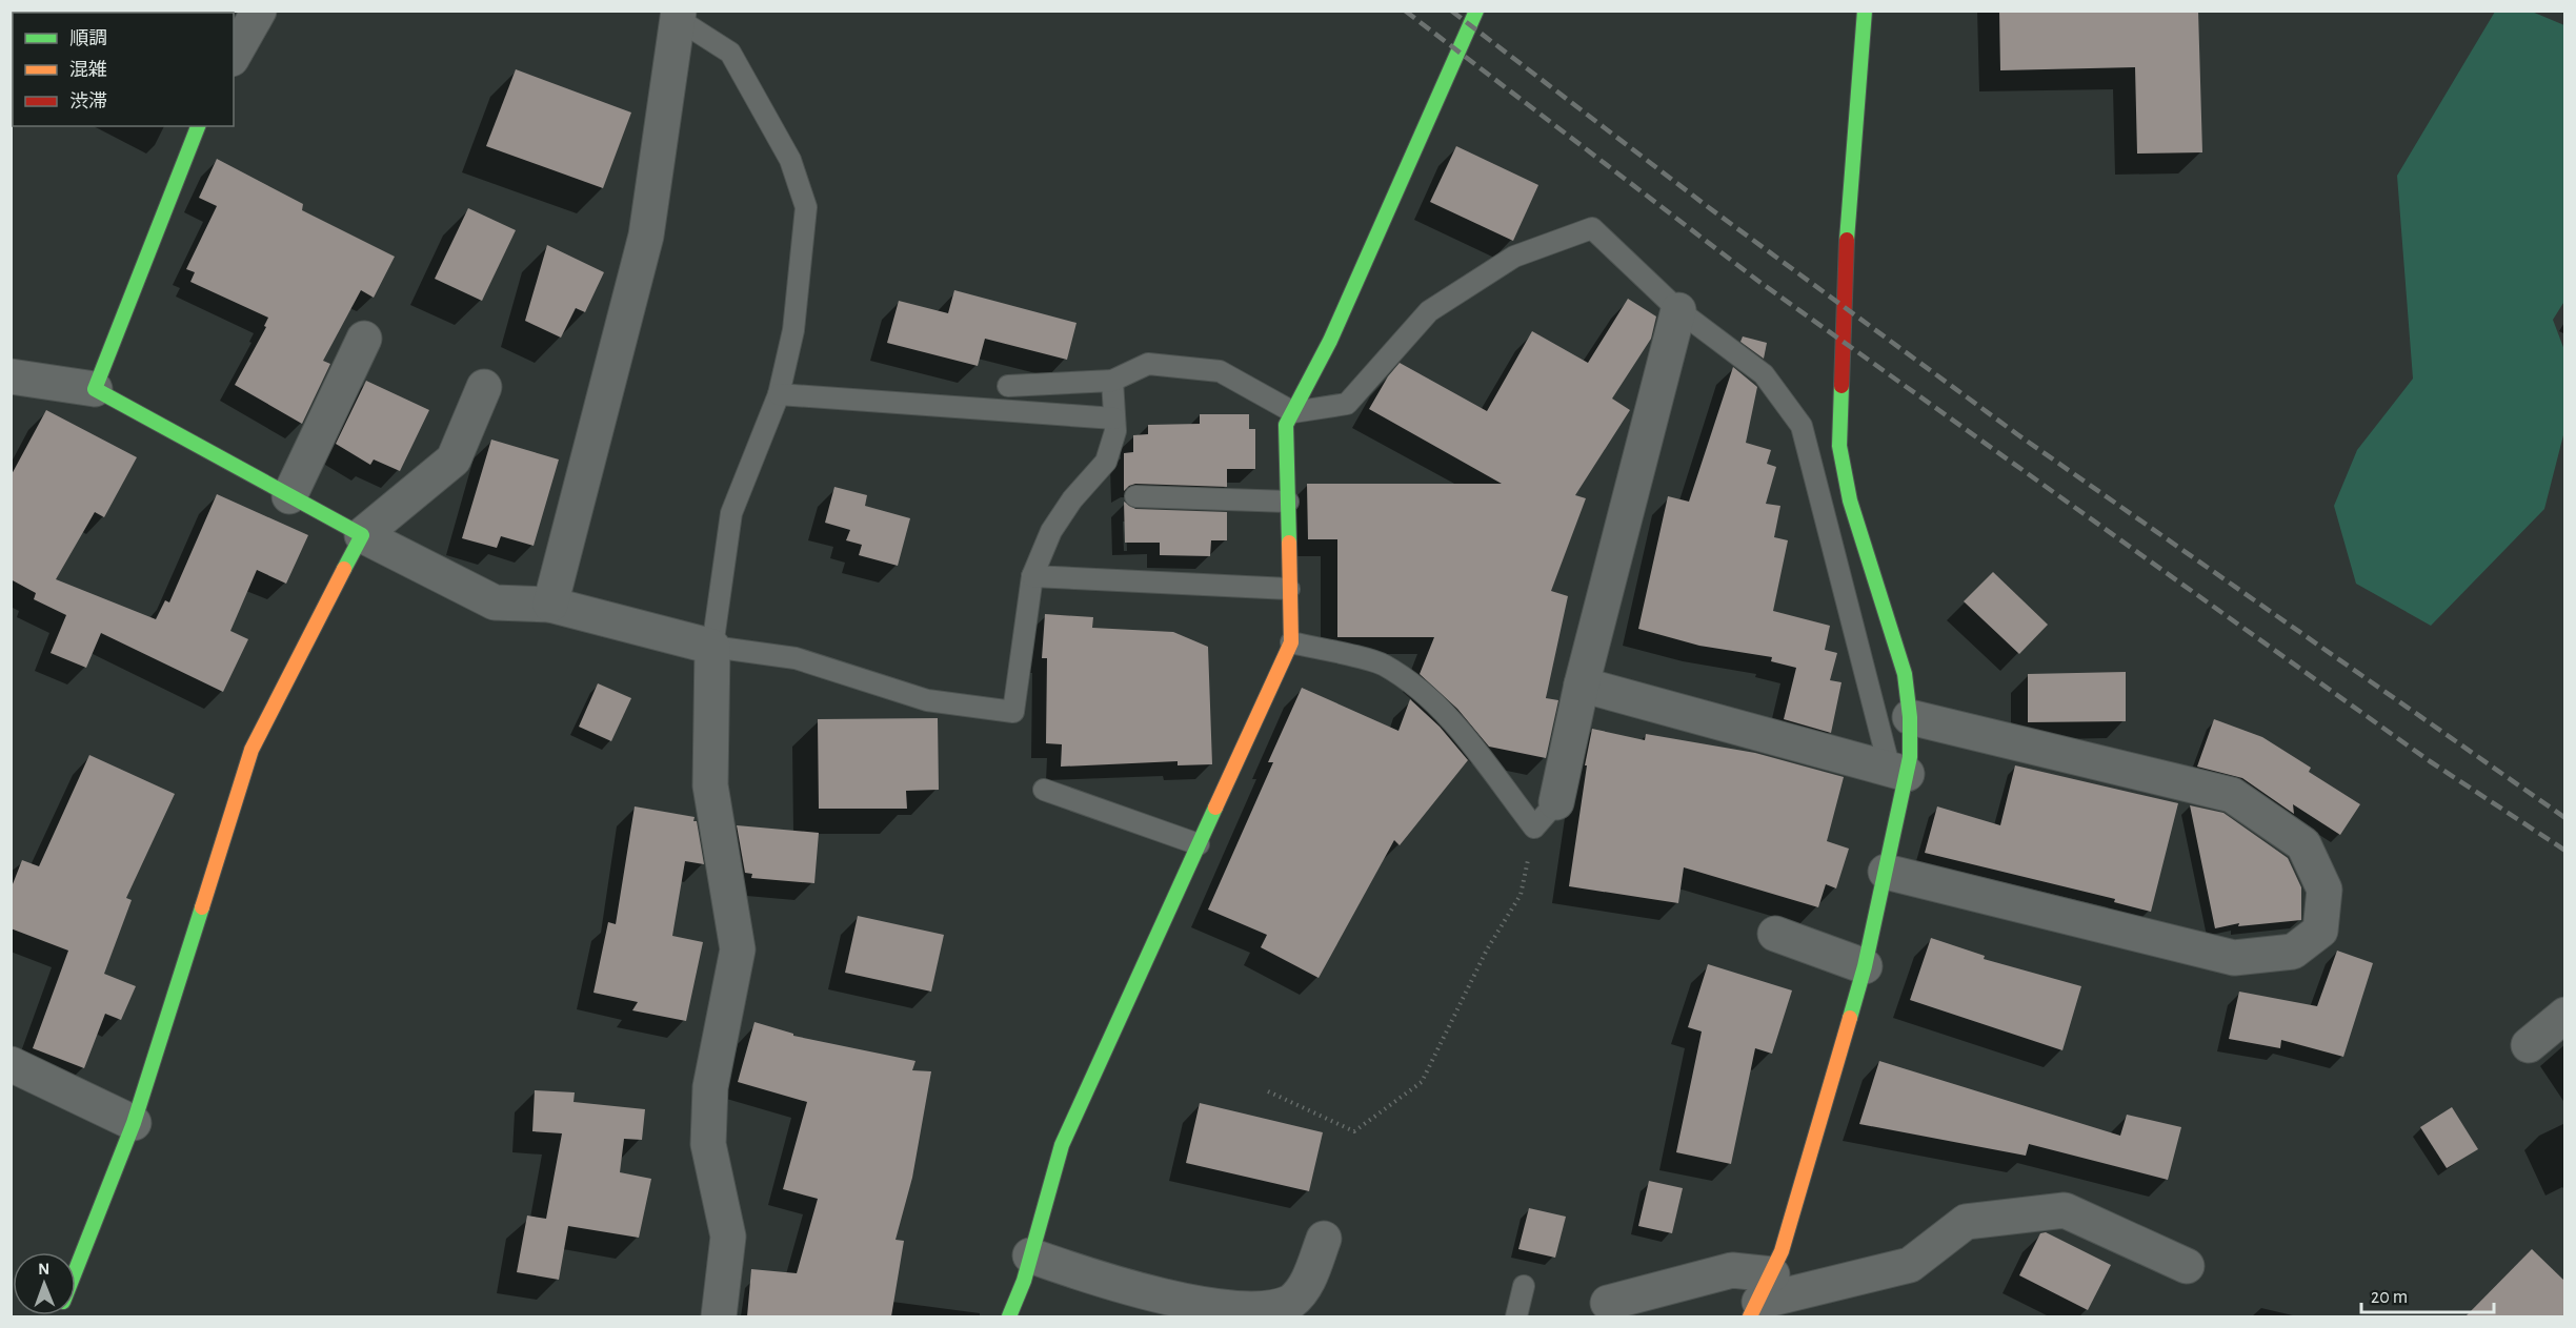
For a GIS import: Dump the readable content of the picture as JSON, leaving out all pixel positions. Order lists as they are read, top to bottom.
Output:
{
  "legend": ["順調", "混雑", "渋滞"],
  "scale_bar": "20 m",
  "north": "top"
}
